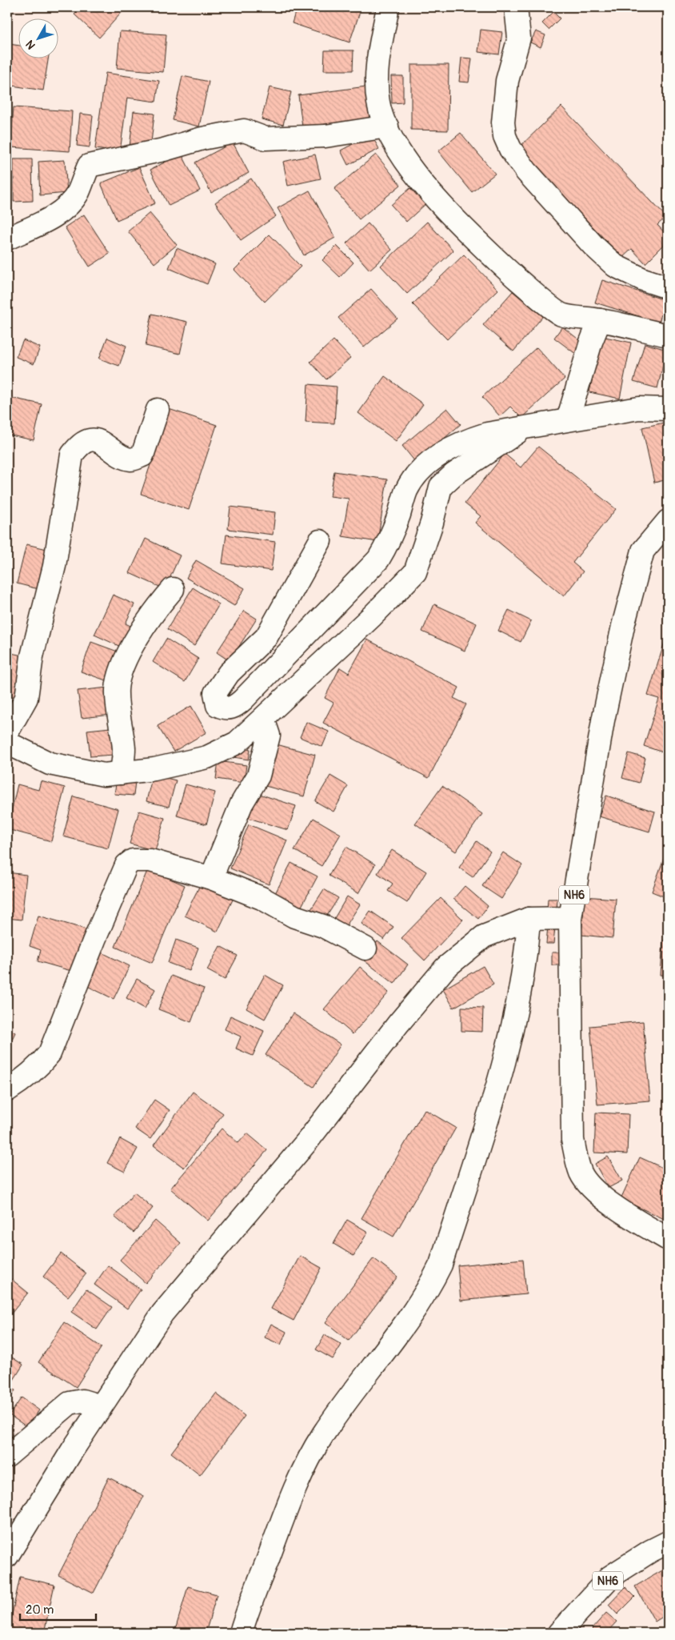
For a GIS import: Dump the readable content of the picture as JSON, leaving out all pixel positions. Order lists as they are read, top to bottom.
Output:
{
  "streets": {
    "main road": ["NH6"]
  },
  "scale_bar": "20 m",
  "north": "bottom left"
}
